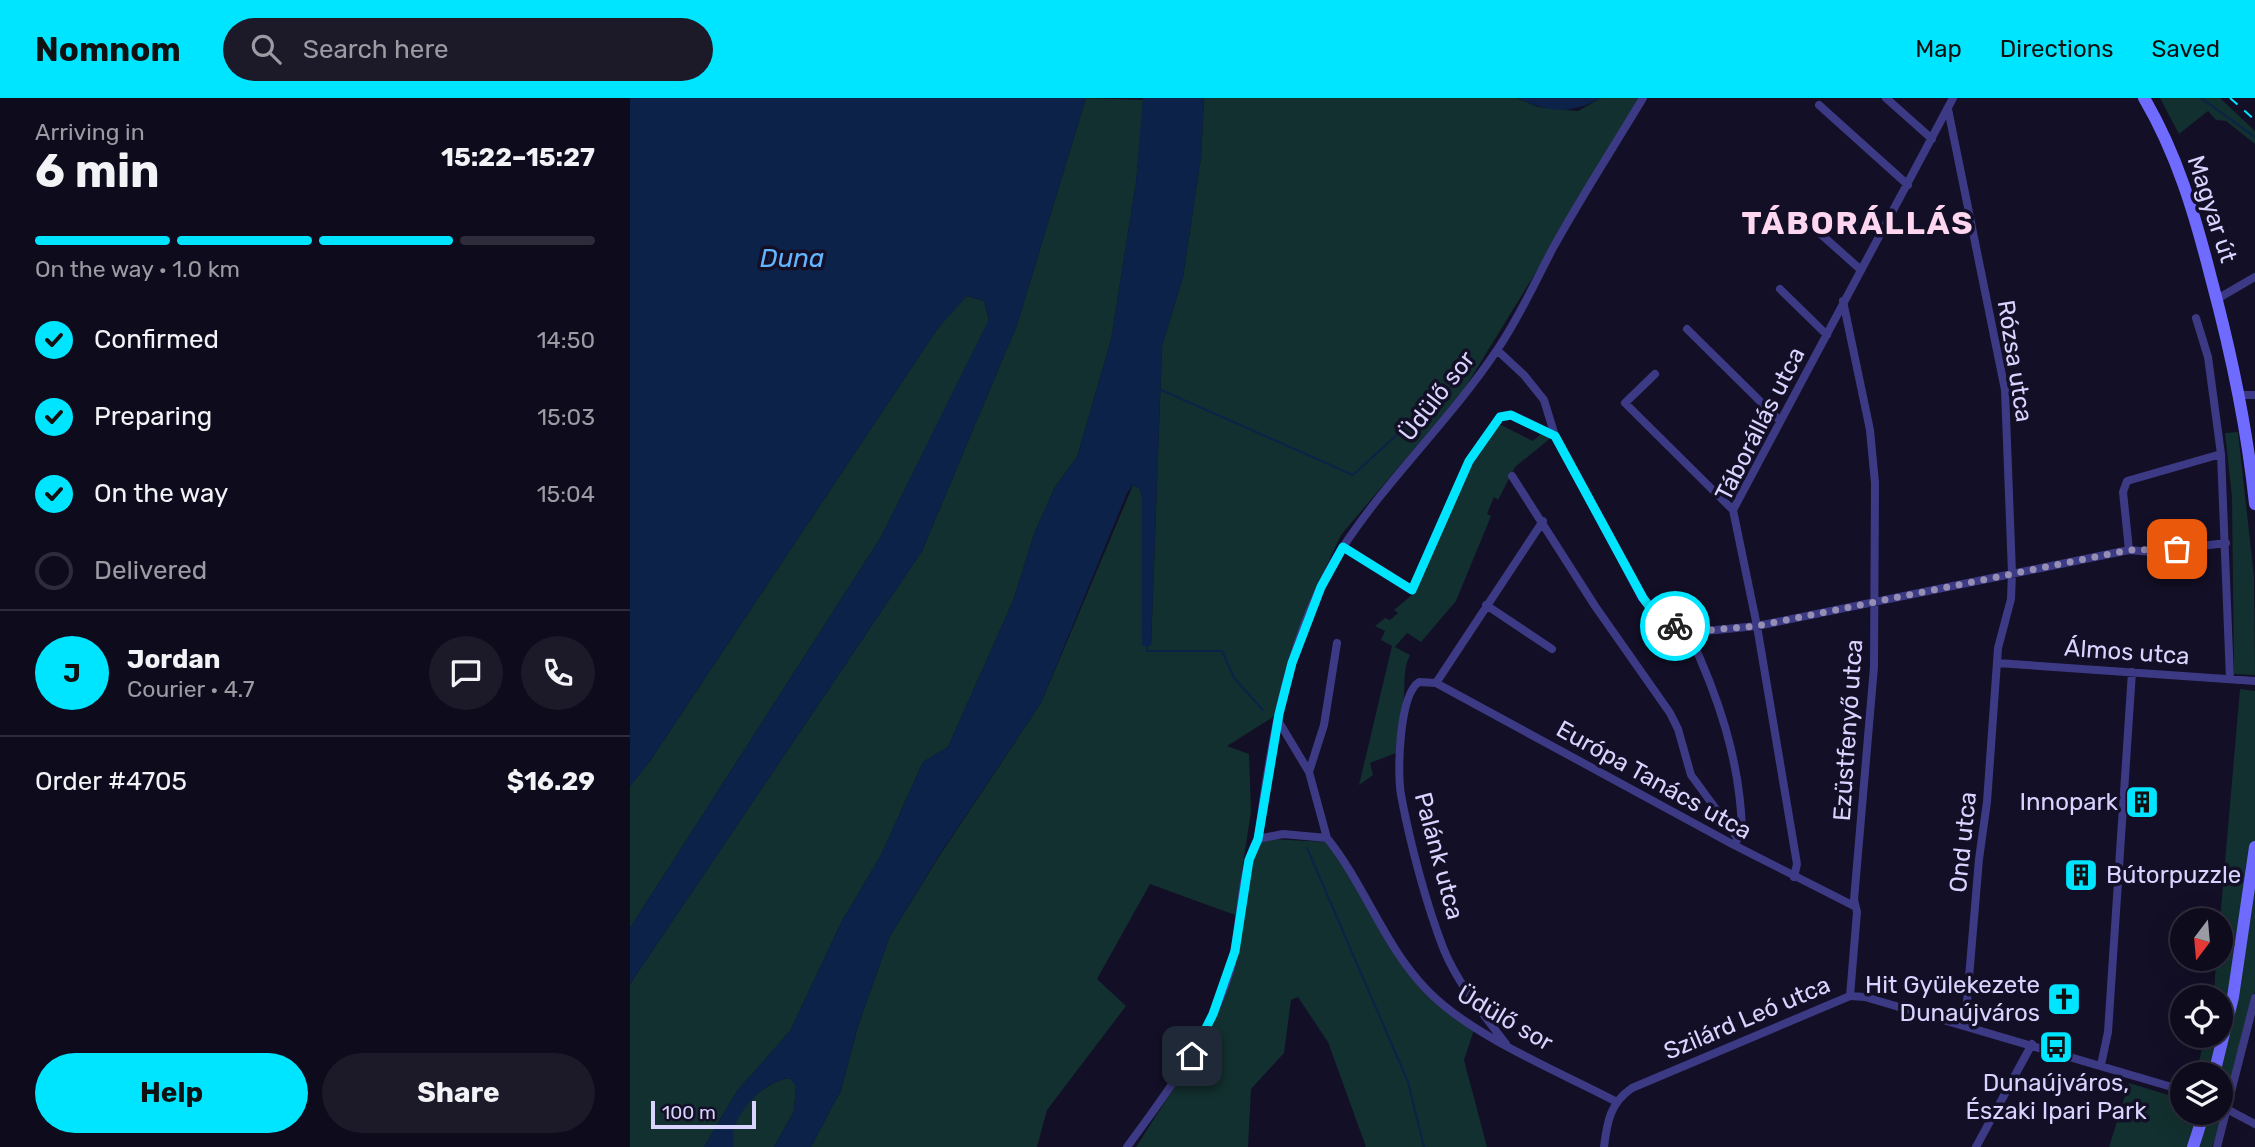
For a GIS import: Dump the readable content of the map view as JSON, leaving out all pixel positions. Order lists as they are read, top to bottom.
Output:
{
  "streets": {
    "street": [
      "Magyar út",
      "Rózsa utca",
      "Üdülő sor",
      "Táborállás utca",
      "Álmos utca",
      "Ezüstfenyő utca",
      "Európa Tanács utca",
      "Ond utca",
      "Palánk utca",
      "Szilárd Leó utca"
    ]
  },
  "crossings": [
    ["Rózsa utca", "Táborállás utca"],
    ["Rózsa utca", "Álmos utca"],
    ["Rózsa utca", "Ond utca"],
    ["Üdülő sor", "Palánk utca"],
    ["Üdülő sor", "Szilárd Leó utca"],
    ["Táborállás utca", "Ezüstfenyő utca"],
    ["Táborállás utca", "Európa Tanács utca"],
    ["Álmos utca", "Ond utca"],
    ["Ezüstfenyő utca", "Európa Tanács utca"],
    ["Ezüstfenyő utca", "Szilárd Leó utca"],
    ["Európa Tanács utca", "Palánk utca"],
    ["Ond utca", "Szilárd Leó utca"]
  ],
  "districts": ["TÁBORÁLLÁS"],
  "water": ["Duna"],
  "places": {
    "building": ["Innopark", "Bútorpuzzle"],
    "church": ["Hit Gyülekezete Dunaújváros"],
    "bus stop": ["Dunaújváros, Északi Ipari Park"]
  },
  "scale_bar": "100 m",
  "north": "bottom",
  "page": {
    "header": "Nomnom",
    "search": "Search here",
    "nav": ["Map", "Directions", "Saved"],
    "heading": ["6 min", "Arriving in", "15:22–15:27"],
    "panel": [
      "Jordan",
      "Courier · 4.7",
      "Order #4705",
      "$16.29"
    ],
    "bar": "On the way · 1.0 km",
    "list": [
      ["Confirmed", "14:50"],
      ["Preparing", "15:03"],
      ["On the way", "15:04"],
      "Delivered"
    ],
    "round": "J",
    "buttons": ["Help", "Share"],
    "scale": "100 m"
  }
}
